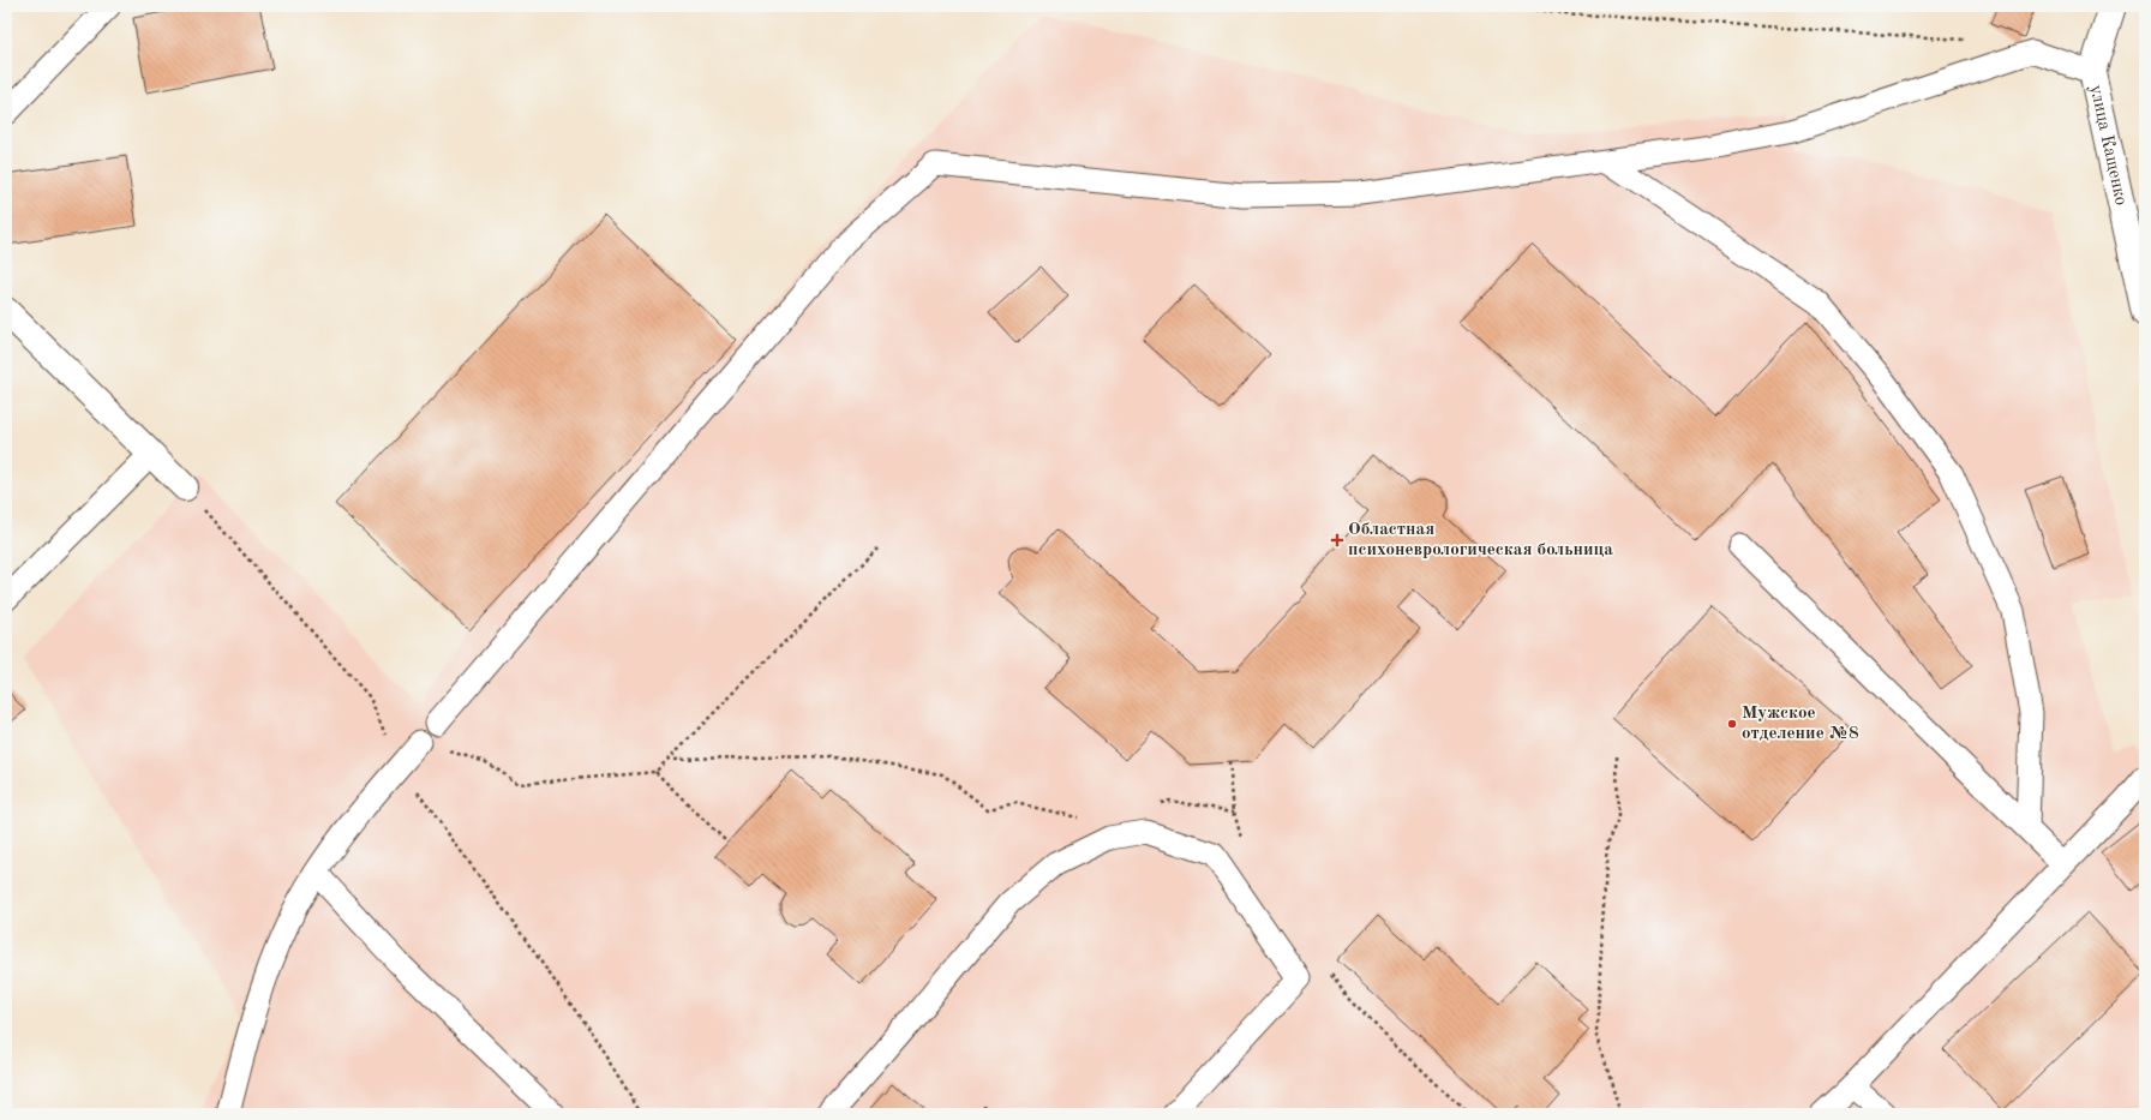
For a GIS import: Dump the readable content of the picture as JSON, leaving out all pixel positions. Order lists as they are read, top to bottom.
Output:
{
  "streets": {
    "street": ["улица Кащенко"]
  },
  "places": {
    "health": ["Областная психоневрологическая больница"],
    "other": ["Мужское отделение №8"]
  }
}
